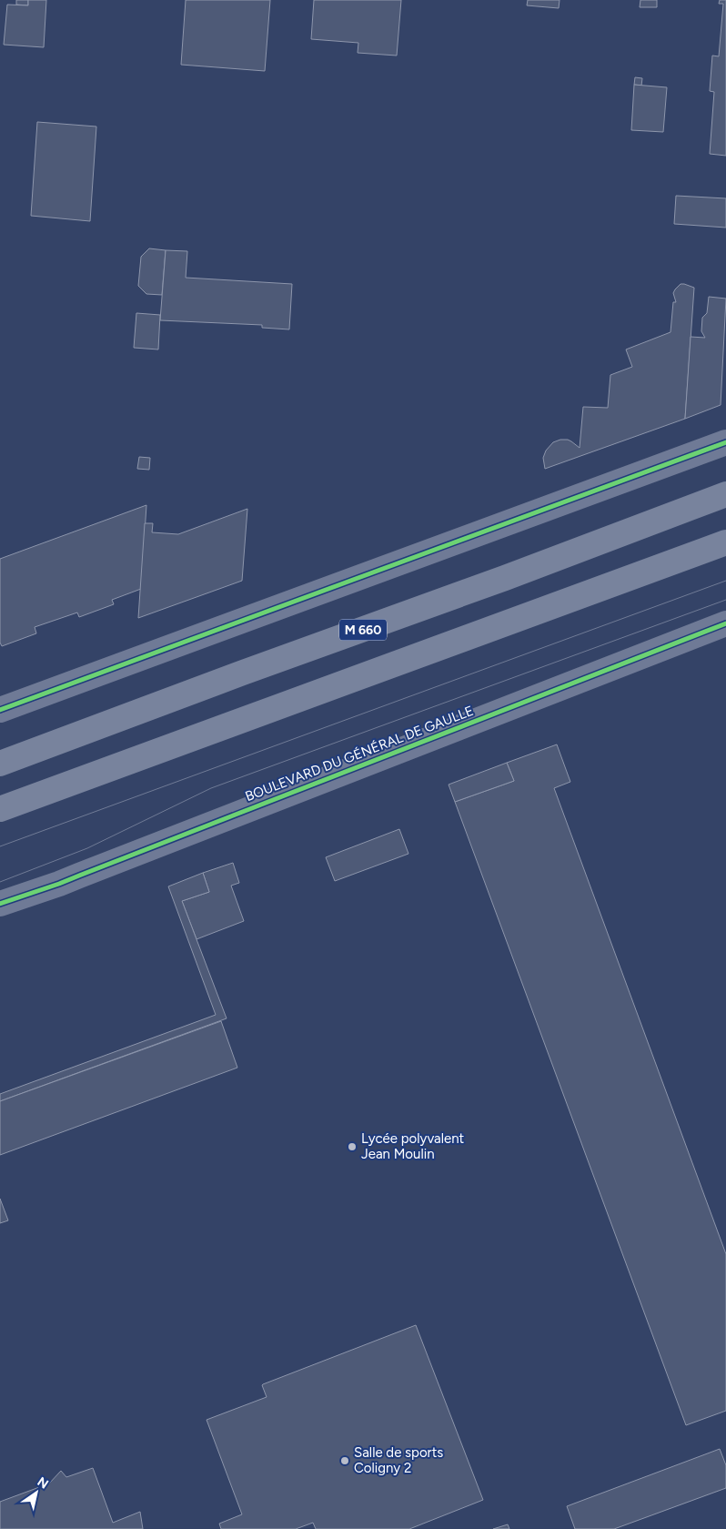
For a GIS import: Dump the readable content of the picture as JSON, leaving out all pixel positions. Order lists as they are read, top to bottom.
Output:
{
  "streets": {
    "main road": ["M 660"],
    "street": ["BOULEVARD DU GÉNÉRAL DE GAULLE"]
  },
  "places": ["Lycée polyvalent Jean Moulin", "Salle de sports Coligny 2"],
  "north": "top right"
}
